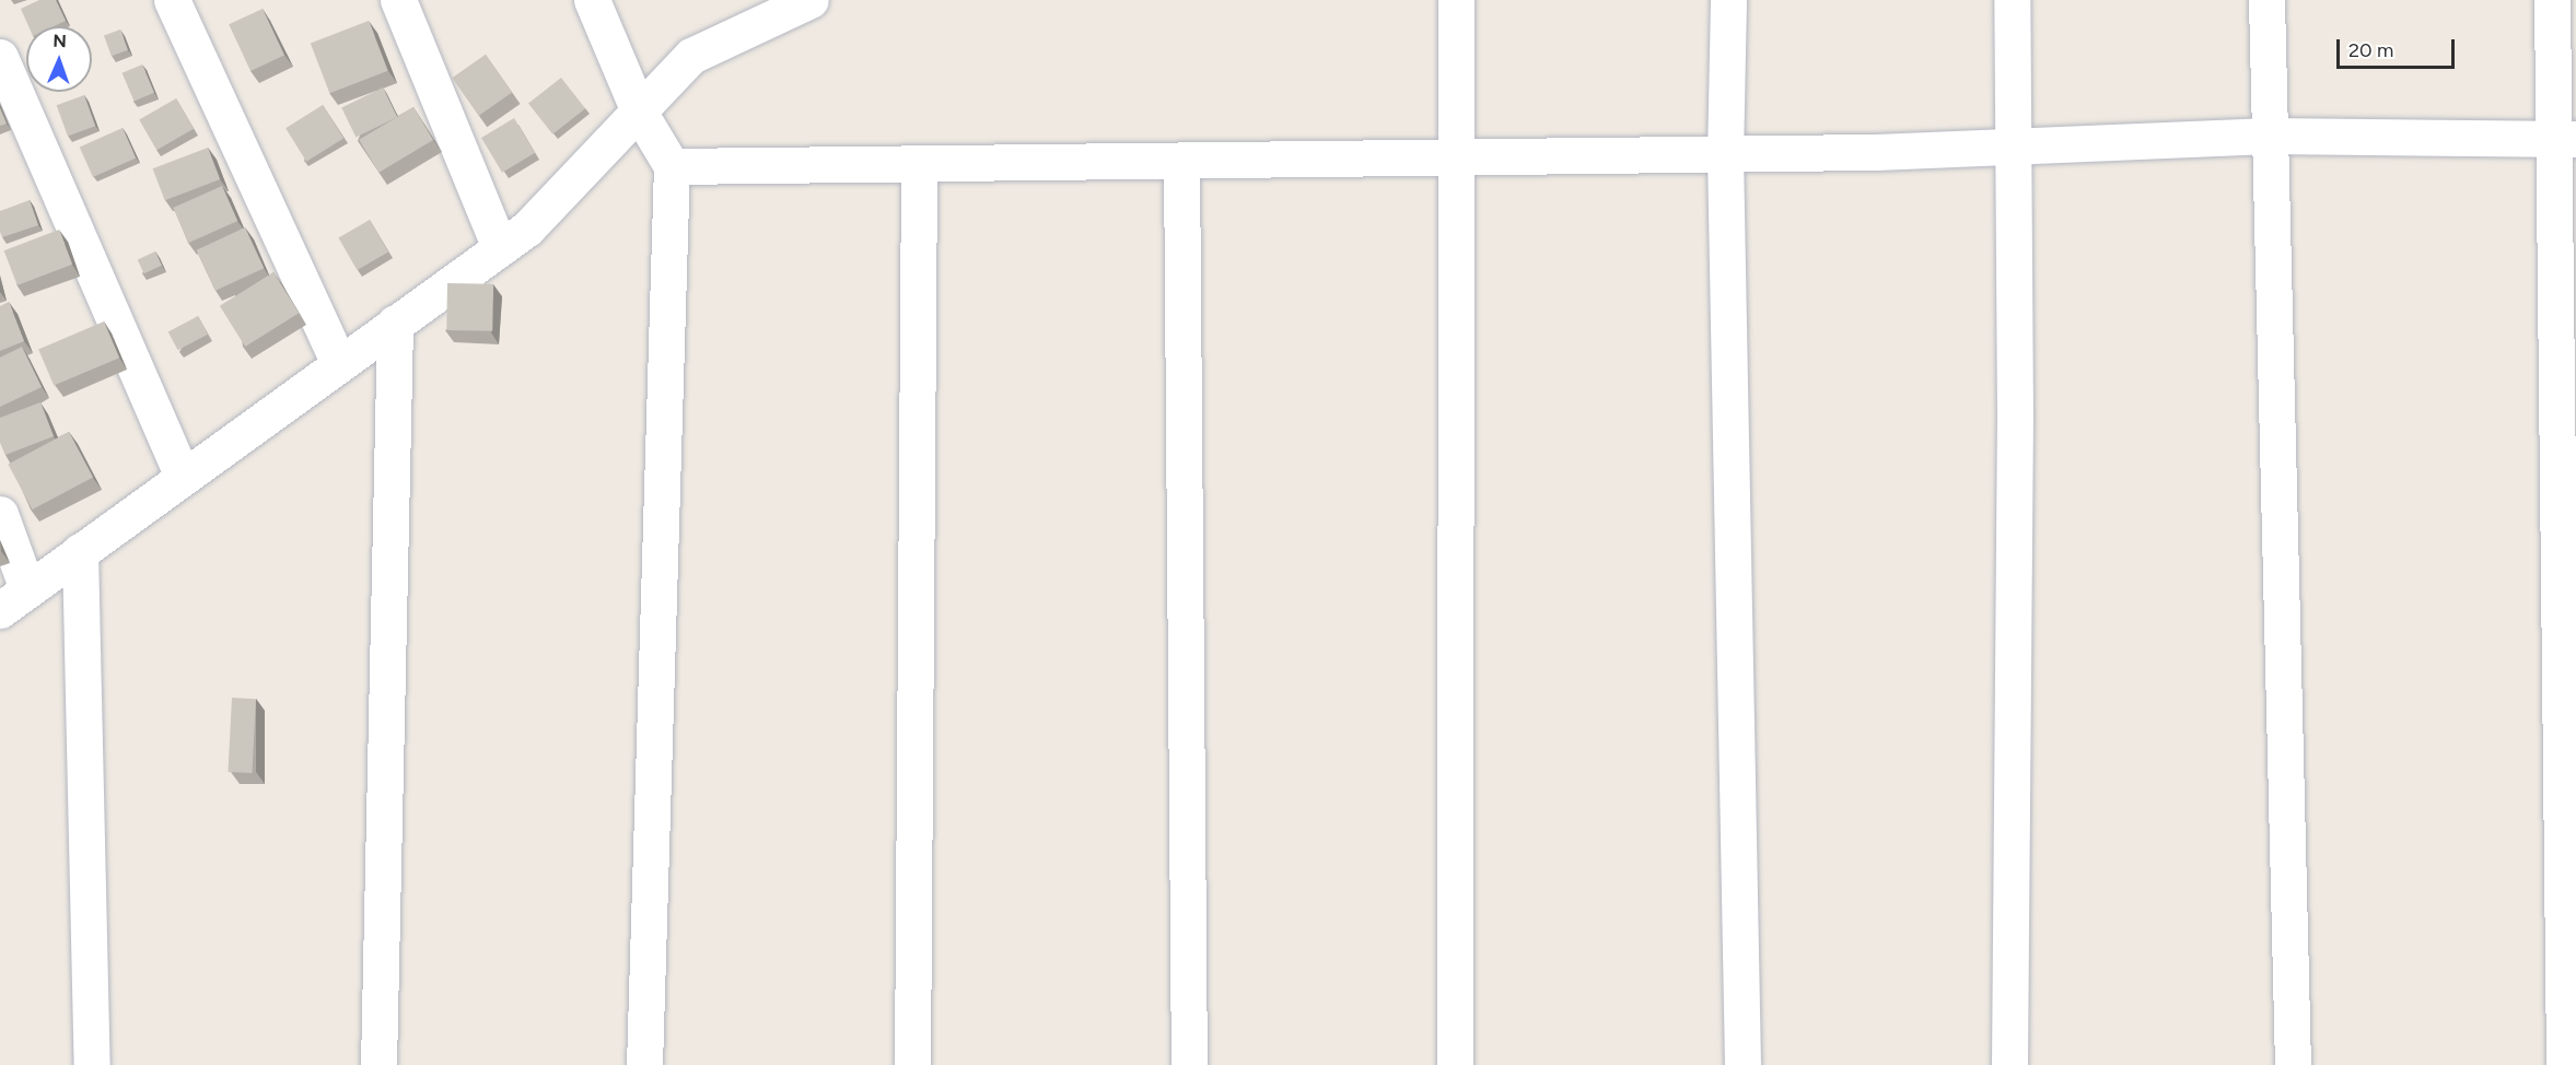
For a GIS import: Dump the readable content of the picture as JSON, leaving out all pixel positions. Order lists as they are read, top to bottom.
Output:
{
  "scale_bar": "20 m",
  "north": "top"
}
